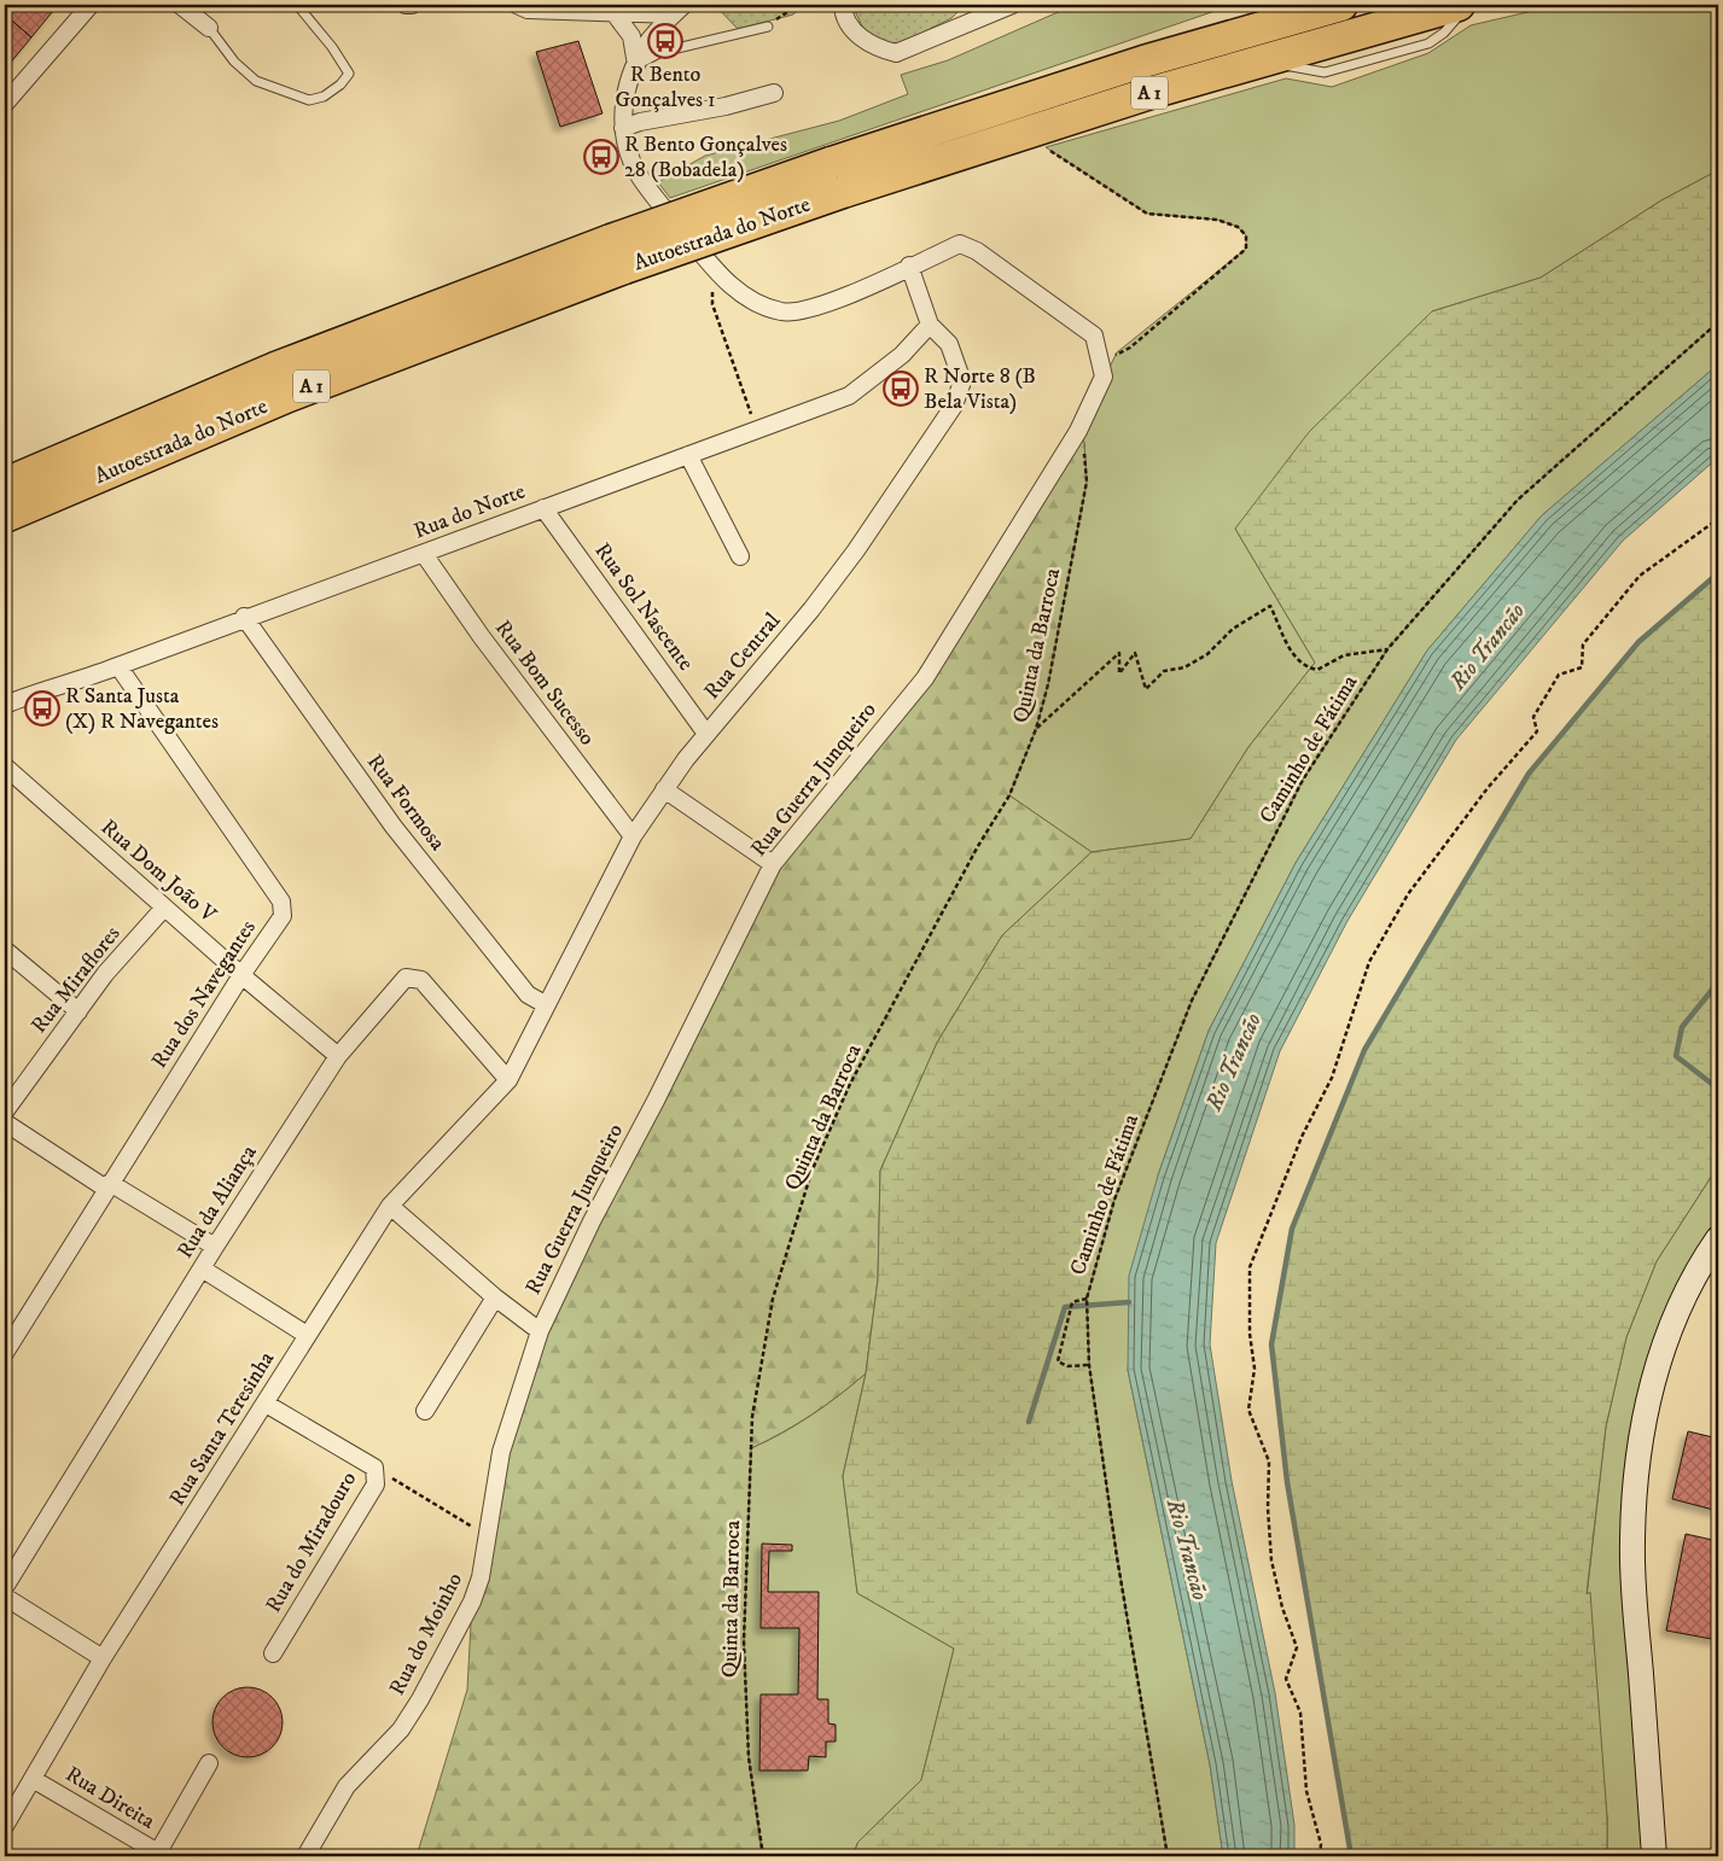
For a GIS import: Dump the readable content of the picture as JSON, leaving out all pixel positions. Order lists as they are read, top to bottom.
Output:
{
  "streets": {
    "highway": ["A 1", "Autoestrada do Norte"],
    "street": [
      "Rua do Norte",
      "Rua Sol Nascente",
      "Rua Central",
      "Rua Bom Sucesso",
      "Rua Guerra Junqueiro",
      "Rua Formosa",
      "Rua Dom João V",
      "Rua Miraflores",
      "Rua dos Navegantes",
      "Rua da Aliança",
      "Rua Santa Teresinha",
      "Rua do Miradouro",
      "Rua do Moinho",
      "Rua Direita"
    ],
    "path": ["Quinta da Barroca", "Caminho de Fátima"]
  },
  "crossings": [
    ["Rua do Norte", "Rua Sol Nascente"],
    ["Rua do Norte", "Rua Central"],
    ["Rua do Norte", "Rua Bom Sucesso"],
    ["Rua do Norte", "Rua Formosa"],
    ["Rua do Norte", "Rua dos Navegantes"],
    ["Rua Sol Nascente", "Rua Central"],
    ["Quinta da Barroca", "Rua Guerra Junqueiro"],
    ["Rua Central", "Rua Bom Sucesso"],
    ["Rua Central", "Rua Guerra Junqueiro"],
    ["Rua Central", "Rua Formosa"],
    ["Rua Central", "Rua da Aliança"],
    ["Rua Central", "Rua Santa Teresinha"],
    ["Rua Guerra Junqueiro", "Rua do Moinho"],
    ["Rua Dom João V", "Rua Miraflores"],
    ["Rua Dom João V", "Rua dos Navegantes"],
    ["Rua Dom João V", "Rua da Aliança"],
    ["Rua da Aliança", "Rua Santa Teresinha"],
    ["Rua Santa Teresinha", "Rua do Miradouro"],
    ["Rua Santa Teresinha", "Rua Direita"]
  ],
  "water": ["Rio Trancão"],
  "places": {
    "bus stop": [
      "R Bento Gonçalves 1",
      "R Bento Gonçalves 28 (Bobadela)",
      "R Norte 8 (B Bela Vista)",
      "R Santa Justa (X) R Navegantes"
    ]
  }
}
